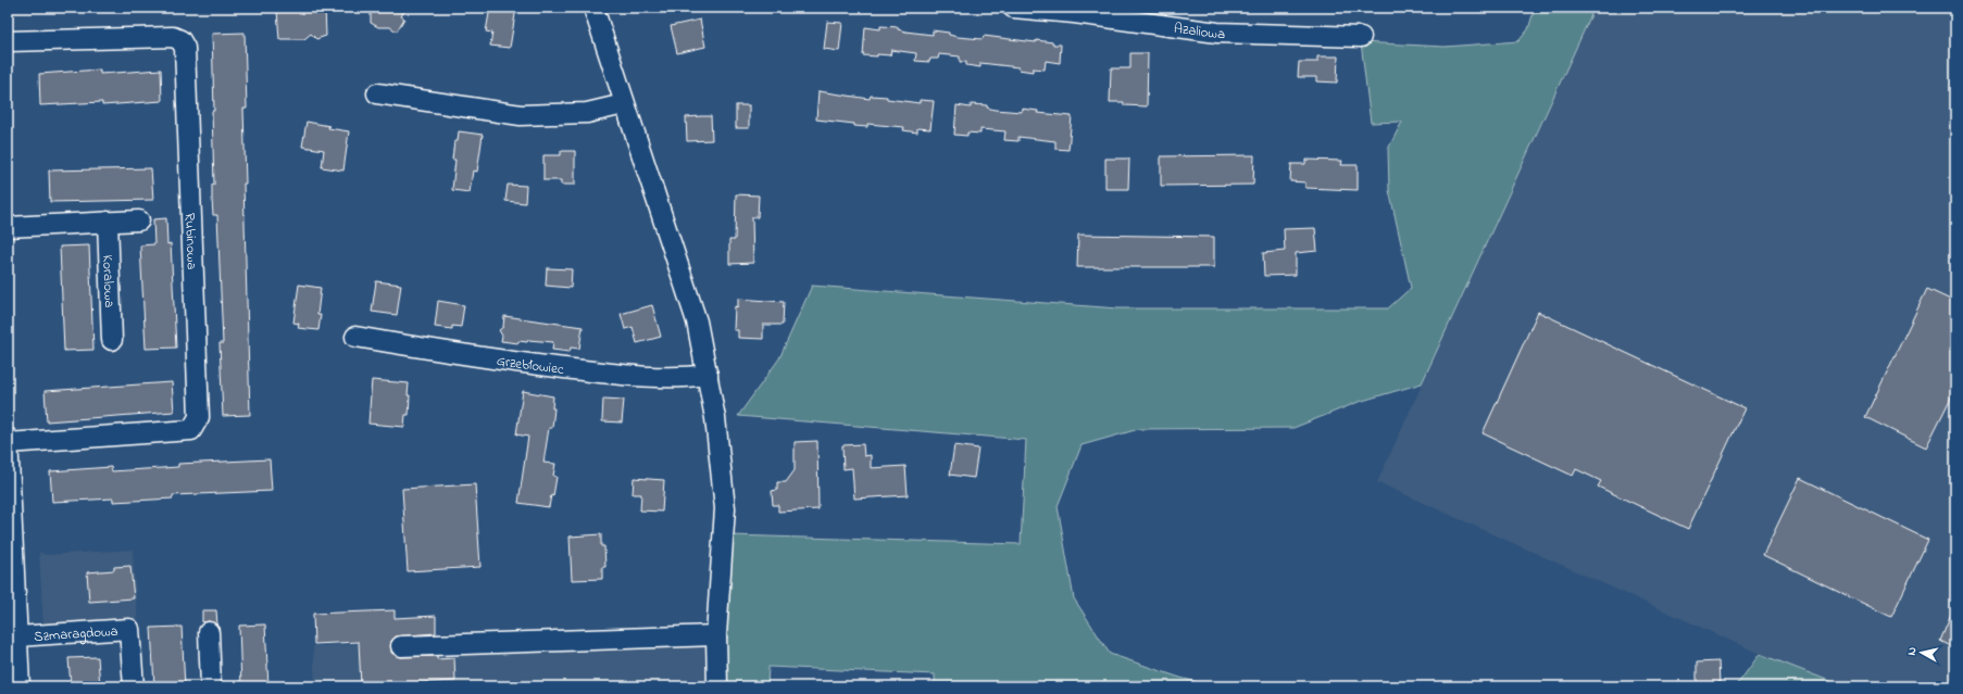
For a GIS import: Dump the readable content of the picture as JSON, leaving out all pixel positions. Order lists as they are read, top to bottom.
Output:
{
  "streets": {
    "street": [
      "Azaliowa",
      "Rubinowa",
      "Koralowa",
      "Grzebłowiec",
      "Szmaragdowa"
    ]
  },
  "north": "left"
}
